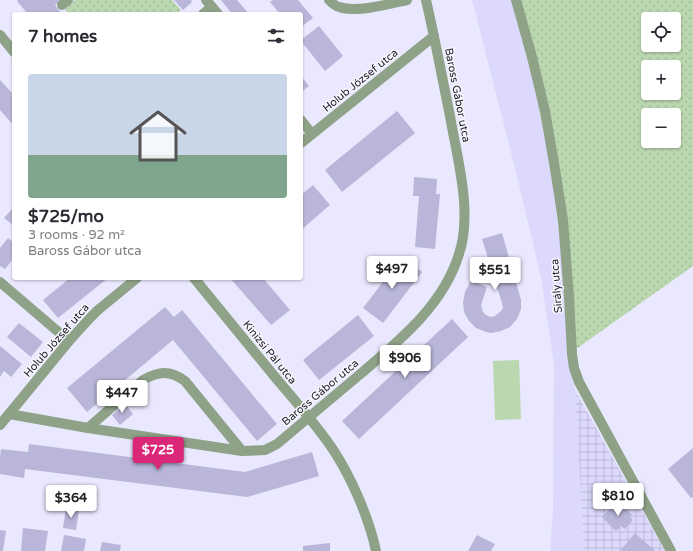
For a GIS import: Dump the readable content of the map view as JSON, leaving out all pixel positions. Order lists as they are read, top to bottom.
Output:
{
  "streets": {
    "street": [
      "Holub József utca",
      "Baross Gábor utca",
      "Sirály utca",
      "Kinizsi Pál utca"
    ]
  },
  "crossings": [
    ["Holub József utca", "Baross Gábor utca"],
    ["Baross Gábor utca", "Kinizsi Pál utca"]
  ],
  "page": {
    "map_buttons": ["+", "−"],
    "heading": "7 homes",
    "list": [
      {
        "name": "$725/mo",
        "note": "3 rooms · 92 m² · Baross Gábor utca"
      }
    ],
    "price": [
      "$497",
      "$551",
      "$906",
      "$447",
      "$725",
      "$810",
      "$364"
    ]
  }
}
